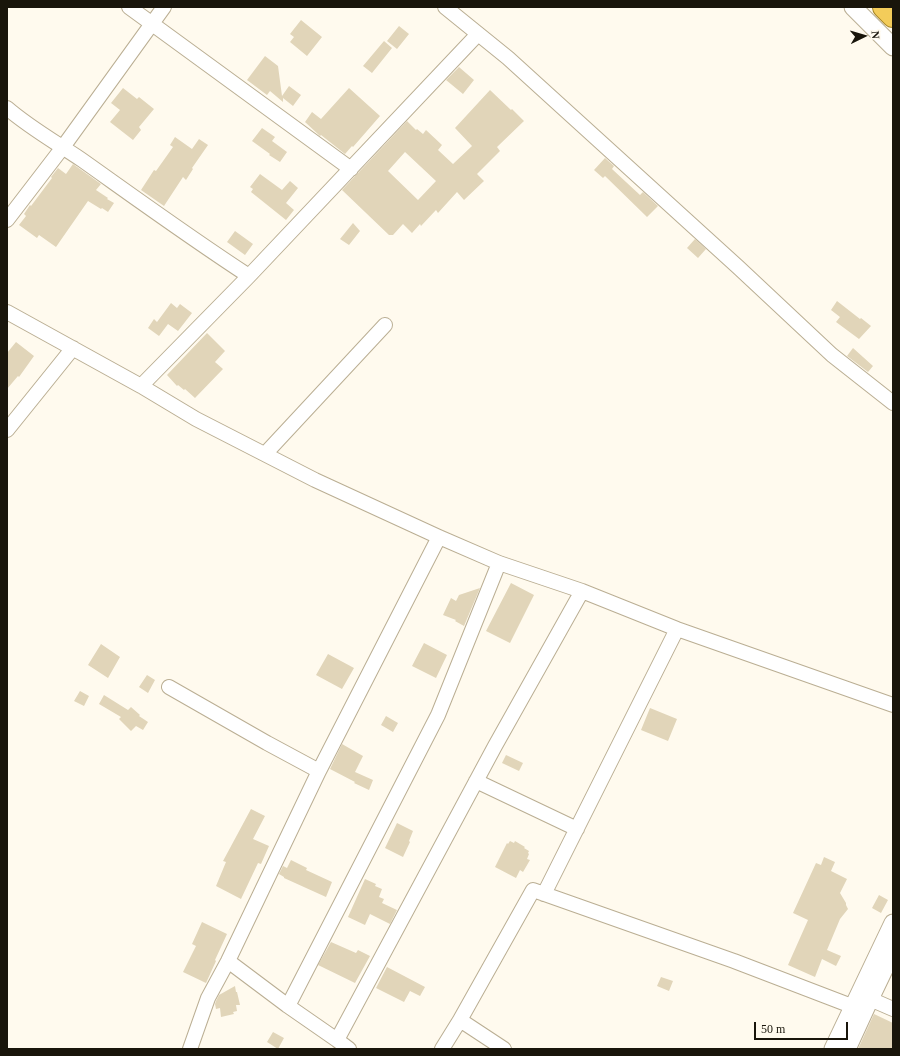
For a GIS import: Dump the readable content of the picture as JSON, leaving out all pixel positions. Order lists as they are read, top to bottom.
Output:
{
  "scale_bar": "50 m",
  "north": "right"
}
